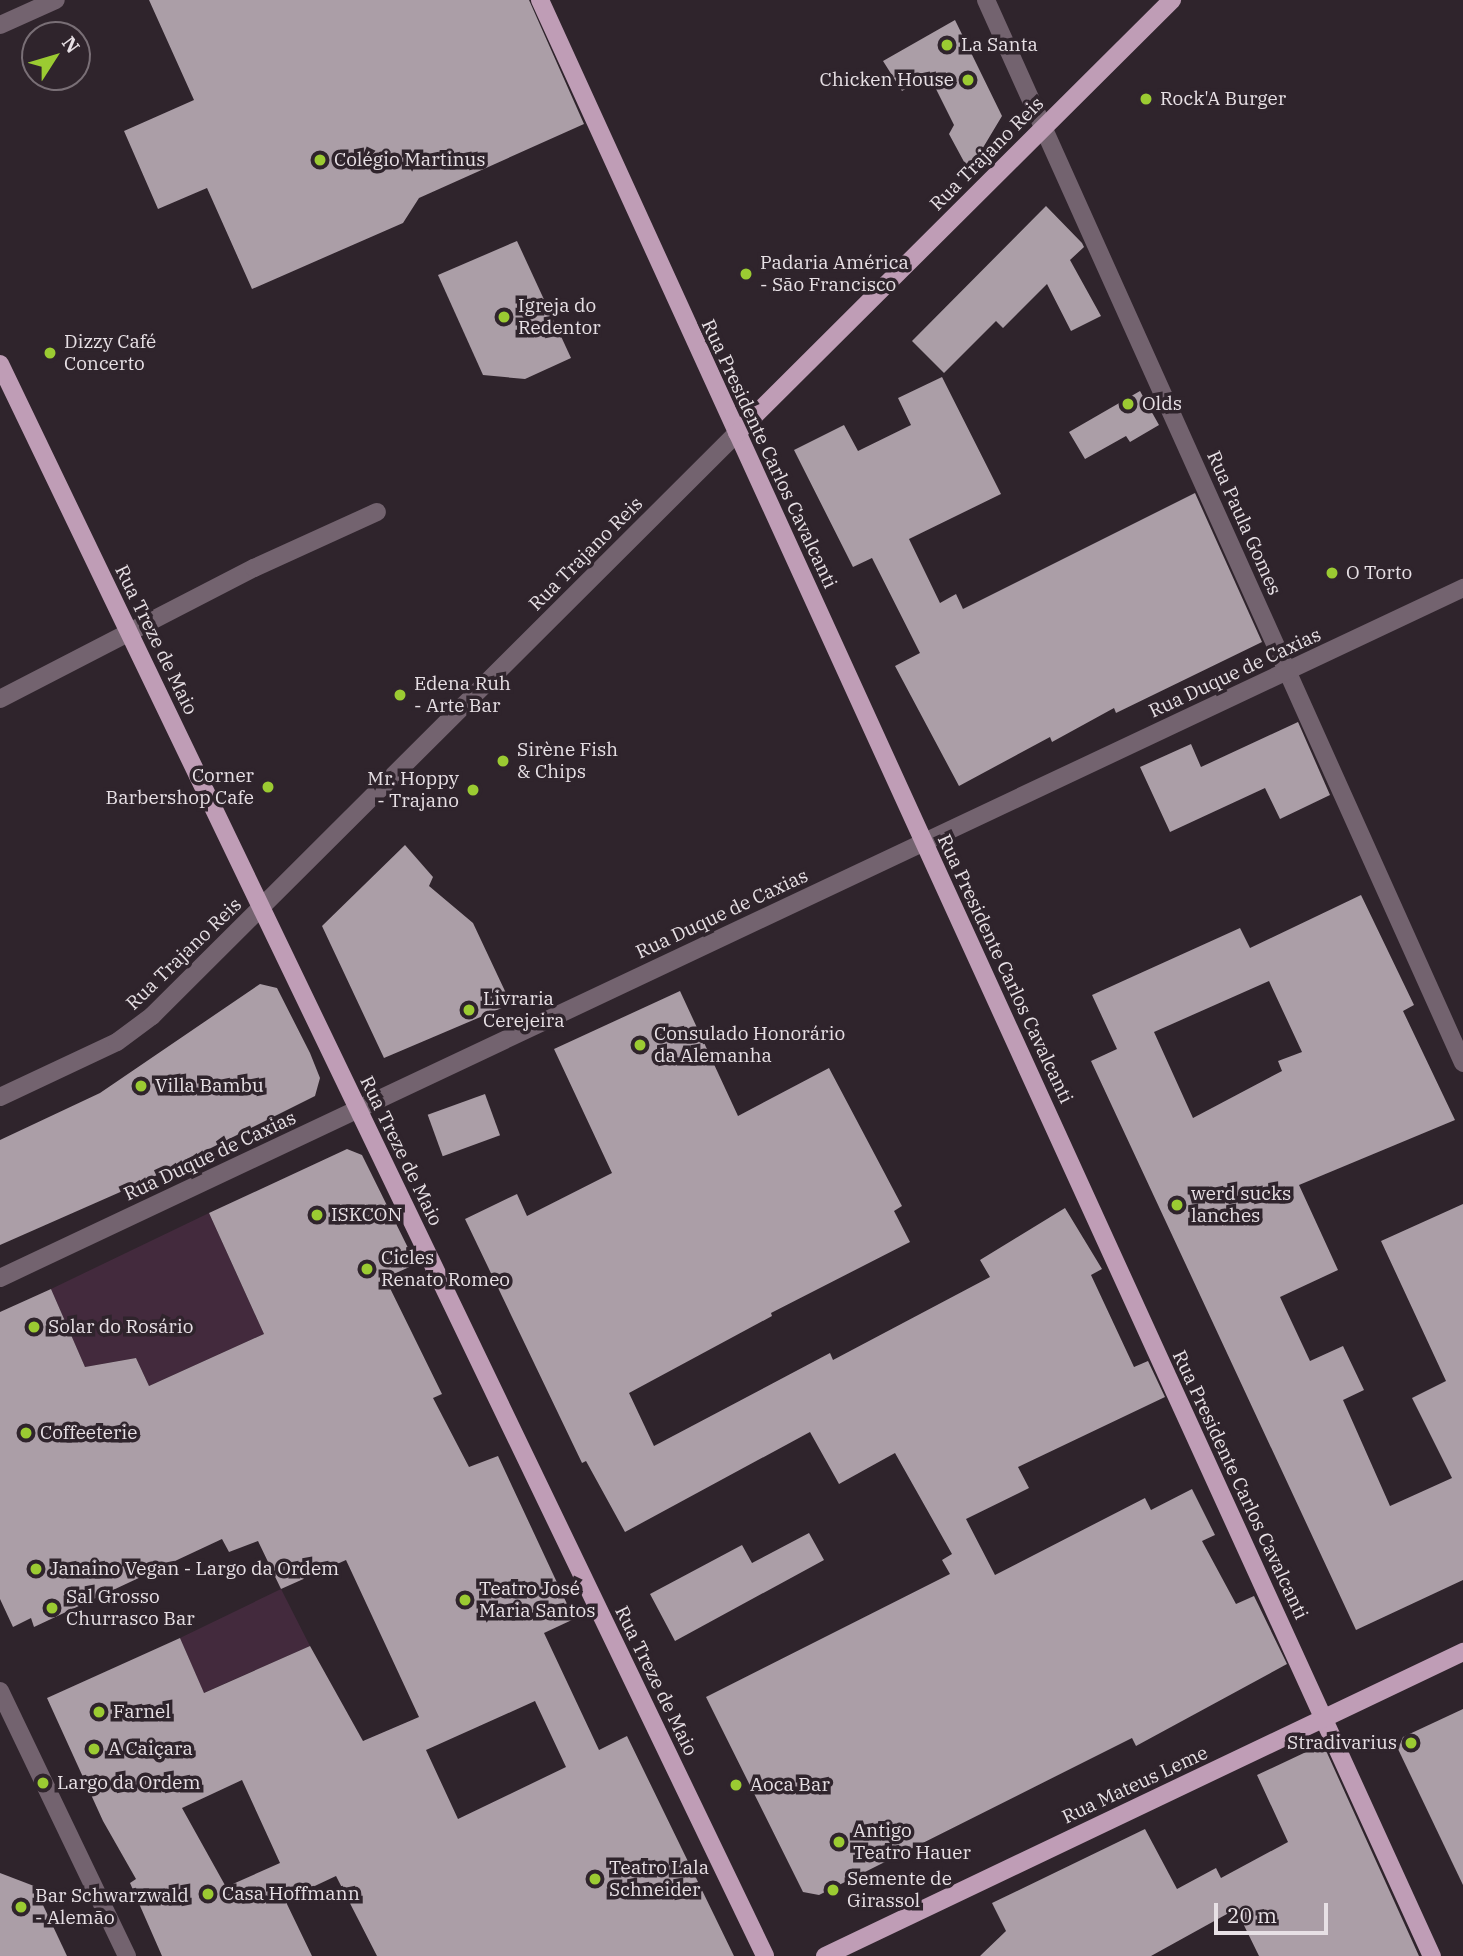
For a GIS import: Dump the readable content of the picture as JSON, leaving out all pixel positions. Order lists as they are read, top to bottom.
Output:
{
  "streets": {
    "main road": [
      "Rua Trajano Reis",
      "Rua Presidente Carlos Cavalcanti",
      "Rua Treze de Maio",
      "Rua Mateus Leme"
    ],
    "street": ["Rua Paula Gomes", "Rua Duque de Caxias"]
  },
  "crossings": [
    ["Rua Trajano Reis", "Rua Presidente Carlos Cavalcanti"],
    ["Rua Trajano Reis", "Rua Paula Gomes"],
    ["Rua Trajano Reis", "Rua Treze de Maio"],
    ["Rua Presidente Carlos Cavalcanti", "Rua Duque de Caxias"],
    ["Rua Presidente Carlos Cavalcanti", "Rua Mateus Leme"],
    ["Rua Paula Gomes", "Rua Duque de Caxias"],
    ["Rua Treze de Maio", "Rua Duque de Caxias"]
  ],
  "places": [
    "La Santa",
    "Chicken House",
    "Rock'A Burger",
    "Colégio Martinus",
    "Padaria América - São Francisco",
    "Igreja do Redentor",
    "Dizzy Café Concerto",
    "Olds",
    "O Torto",
    "Edena Ruh - Arte Bar",
    "Sirène Fish & Chips",
    "Corner Barbershop Cafe",
    "Mr. Hoppy - Trajano",
    "Livraria Cerejeira",
    "Consulado Honorário da Alemanha",
    "Villa Bambu",
    "werd sucks lanches",
    "ISKCON",
    "Cicles Renato Romeo",
    "Solar do Rosário",
    "Coffeeterie",
    "Janaino Vegan - Largo da Ordem",
    "Teatro José Maria Santos",
    "Sal Grosso Churrasco Bar",
    "Farnel",
    "Stradivarius",
    "A Caiçara",
    "Largo da Ordem",
    "Aoca Bar",
    "Antigo Teatro Hauer",
    "Teatro Lala Schneider",
    "Semente de Girassol",
    "Casa Hoffmann",
    "Bar Schwarzwald - Alemão"
  ],
  "scale_bar": "20 m",
  "north": "top right"
}
